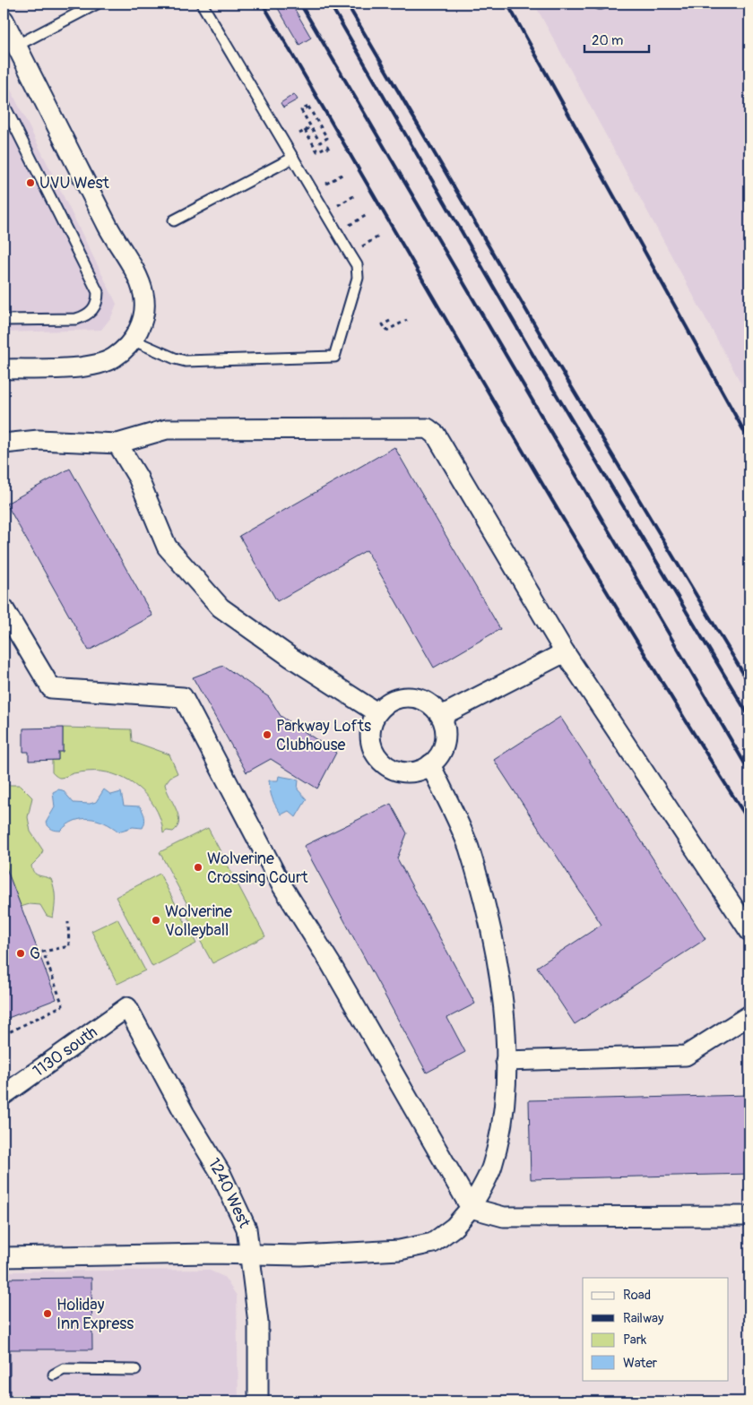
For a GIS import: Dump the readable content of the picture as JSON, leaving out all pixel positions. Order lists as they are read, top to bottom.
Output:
{
  "streets": {
    "street": ["1130 south", "1240 West"]
  },
  "crossings": [
    ["1130 south", "1240 West"]
  ],
  "places": [
    "UVU West",
    "Parkway Lofts Clubhouse",
    "Wolverine Crossing Court",
    "Wolverine Volleyball",
    "G",
    "Holiday Inn Express"
  ],
  "legend": [
    "Road",
    "Railway",
    "Park",
    "Water"
  ],
  "scale_bar": "20 m"
}
